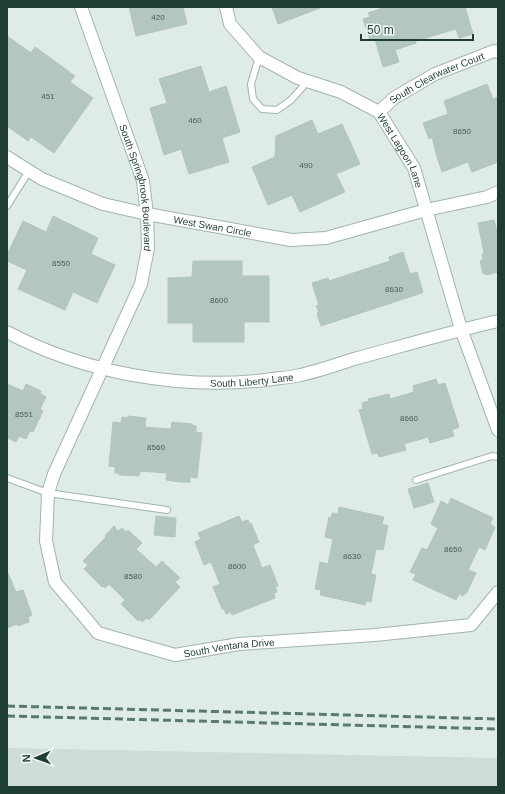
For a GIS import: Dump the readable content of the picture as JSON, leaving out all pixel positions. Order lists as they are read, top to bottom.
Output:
{
  "streets": {
    "street": [
      "South Clearwater Court",
      "West Lagoon Lane",
      "South Springbrook Boulevard",
      "West Swan Circle",
      "South Liberty Lane",
      "South Ventana Drive"
    ]
  },
  "crossings": [
    ["South Clearwater Court", "West Lagoon Lane"],
    ["West Lagoon Lane", "West Swan Circle"],
    ["West Lagoon Lane", "South Liberty Lane"],
    ["South Springbrook Boulevard", "West Swan Circle"],
    ["South Springbrook Boulevard", "South Liberty Lane"],
    ["South Springbrook Boulevard", "South Ventana Drive"],
    ["South Liberty Lane", "South Ventana Drive"]
  ],
  "house_numbers": [
    "420",
    "451",
    "460",
    "8650",
    "490",
    "8550",
    "8630",
    "8600",
    "8551",
    "8660",
    "8560",
    "8650",
    "8630",
    "8600",
    "8580"
  ],
  "scale_bar": "50 m",
  "north": "left"
}
